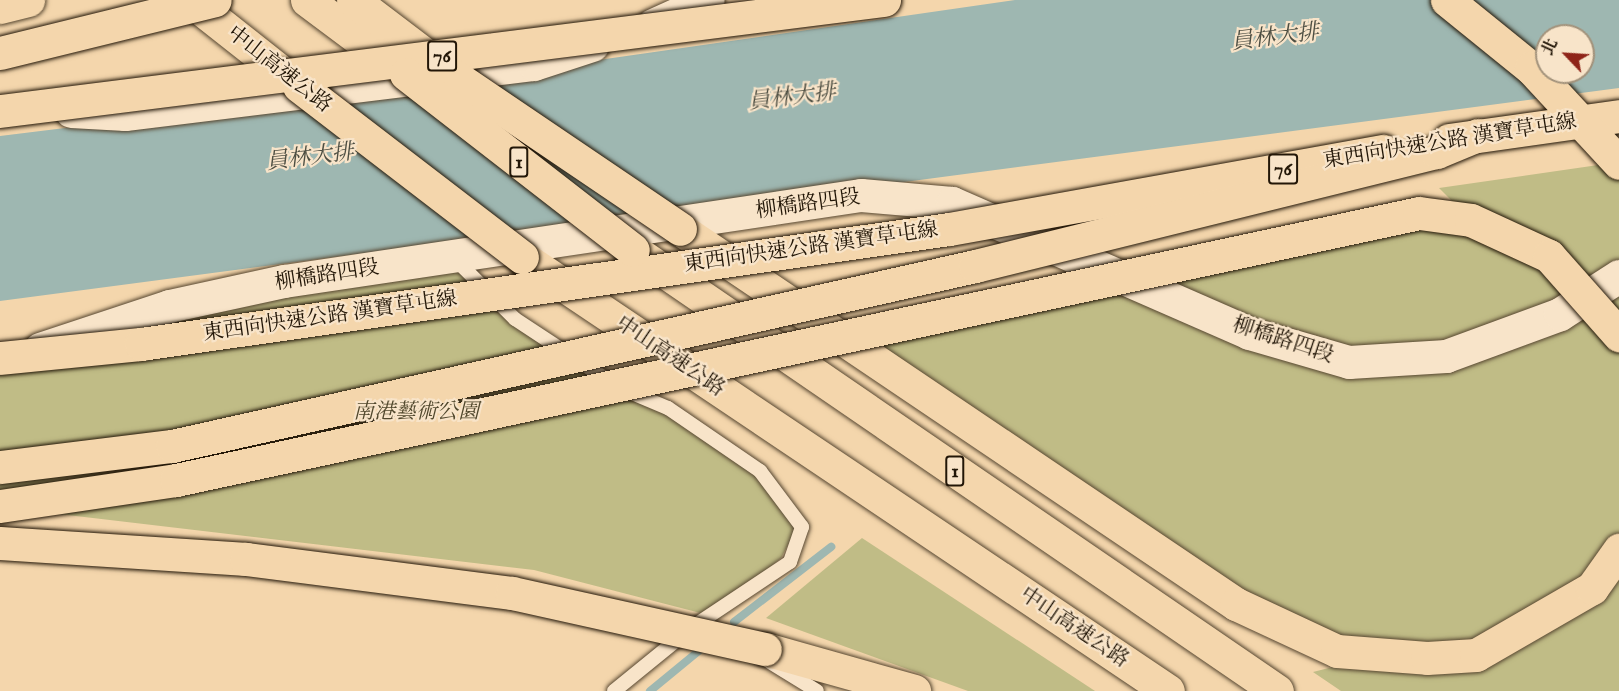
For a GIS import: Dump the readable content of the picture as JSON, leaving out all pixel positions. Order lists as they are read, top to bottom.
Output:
{
  "streets": {
    "highway": [
      "76",
      "中山高速公路",
      "東西向快速公路 漢寶草屯線",
      "1"
    ],
    "main road": ["柳橋路四段"]
  },
  "water": ["員林大排"],
  "parks": ["南港藝術公園"],
  "north": "top left"
}
